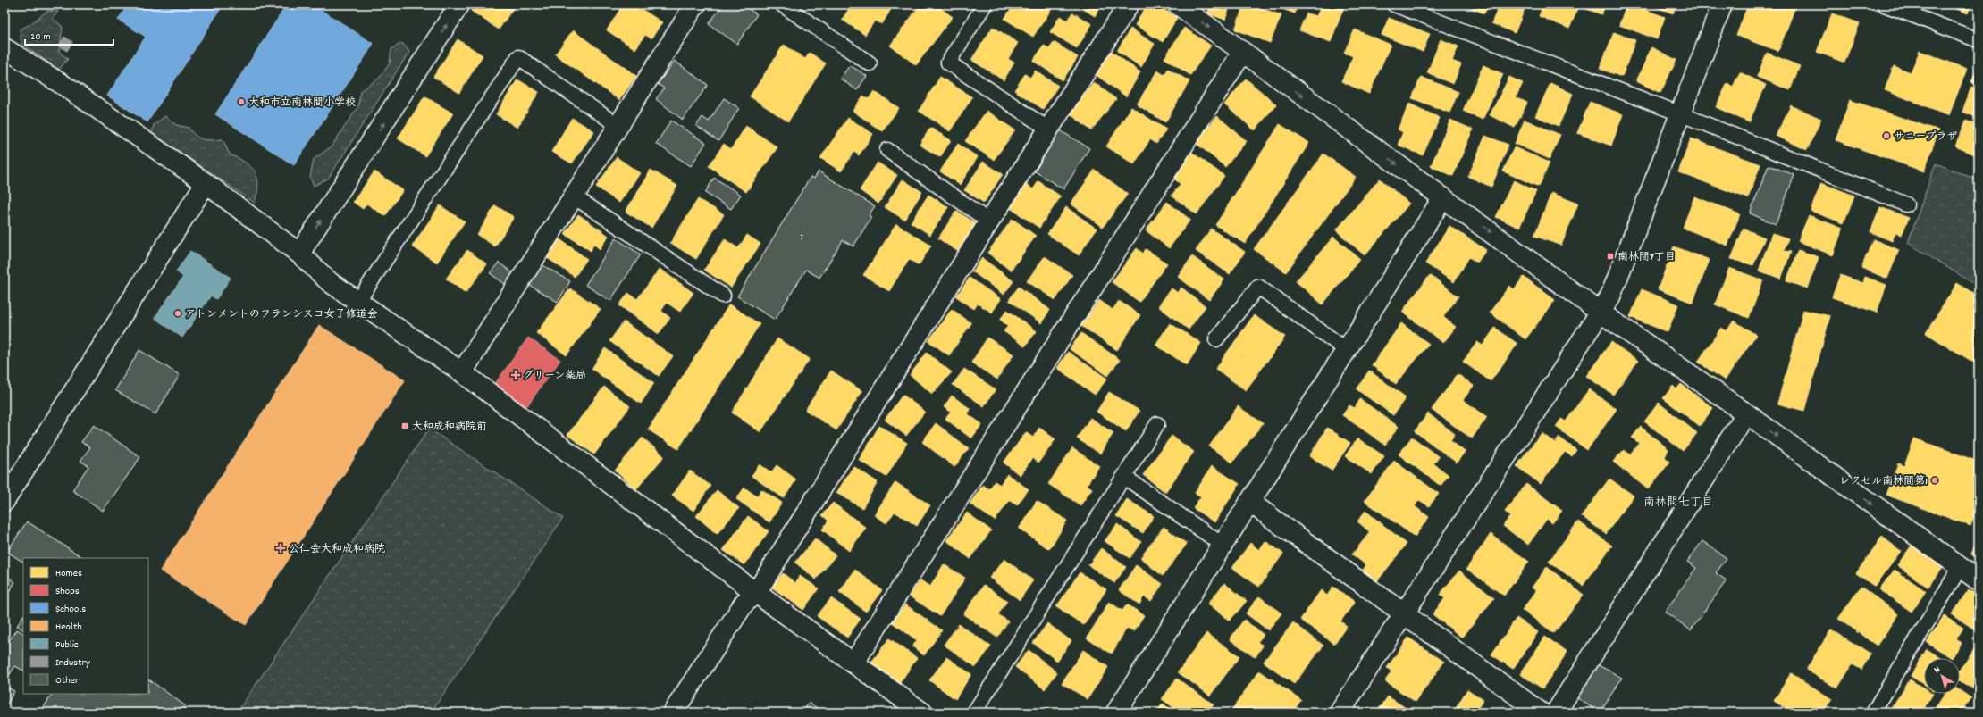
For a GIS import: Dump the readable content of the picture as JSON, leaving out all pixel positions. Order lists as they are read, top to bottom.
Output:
{
  "districts": ["南林間七丁目"],
  "places": {
    "other": [
      "大和市立南林間小学校",
      "サニープラザ",
      "アトンメントのフランシスコ女子修道会",
      "レクセル南林間第1"
    ],
    "transit": ["南林間7丁目", "大和成和病院前"],
    "health": ["グリーン薬局", "公仁会大和成和病院"]
  },
  "house_numbers": ["7"],
  "legend": [
    "Homes",
    "Shops",
    "Schools",
    "Health",
    "Public",
    "Industry",
    "Other"
  ],
  "scale_bar": "20 m",
  "north": "top left"
}
